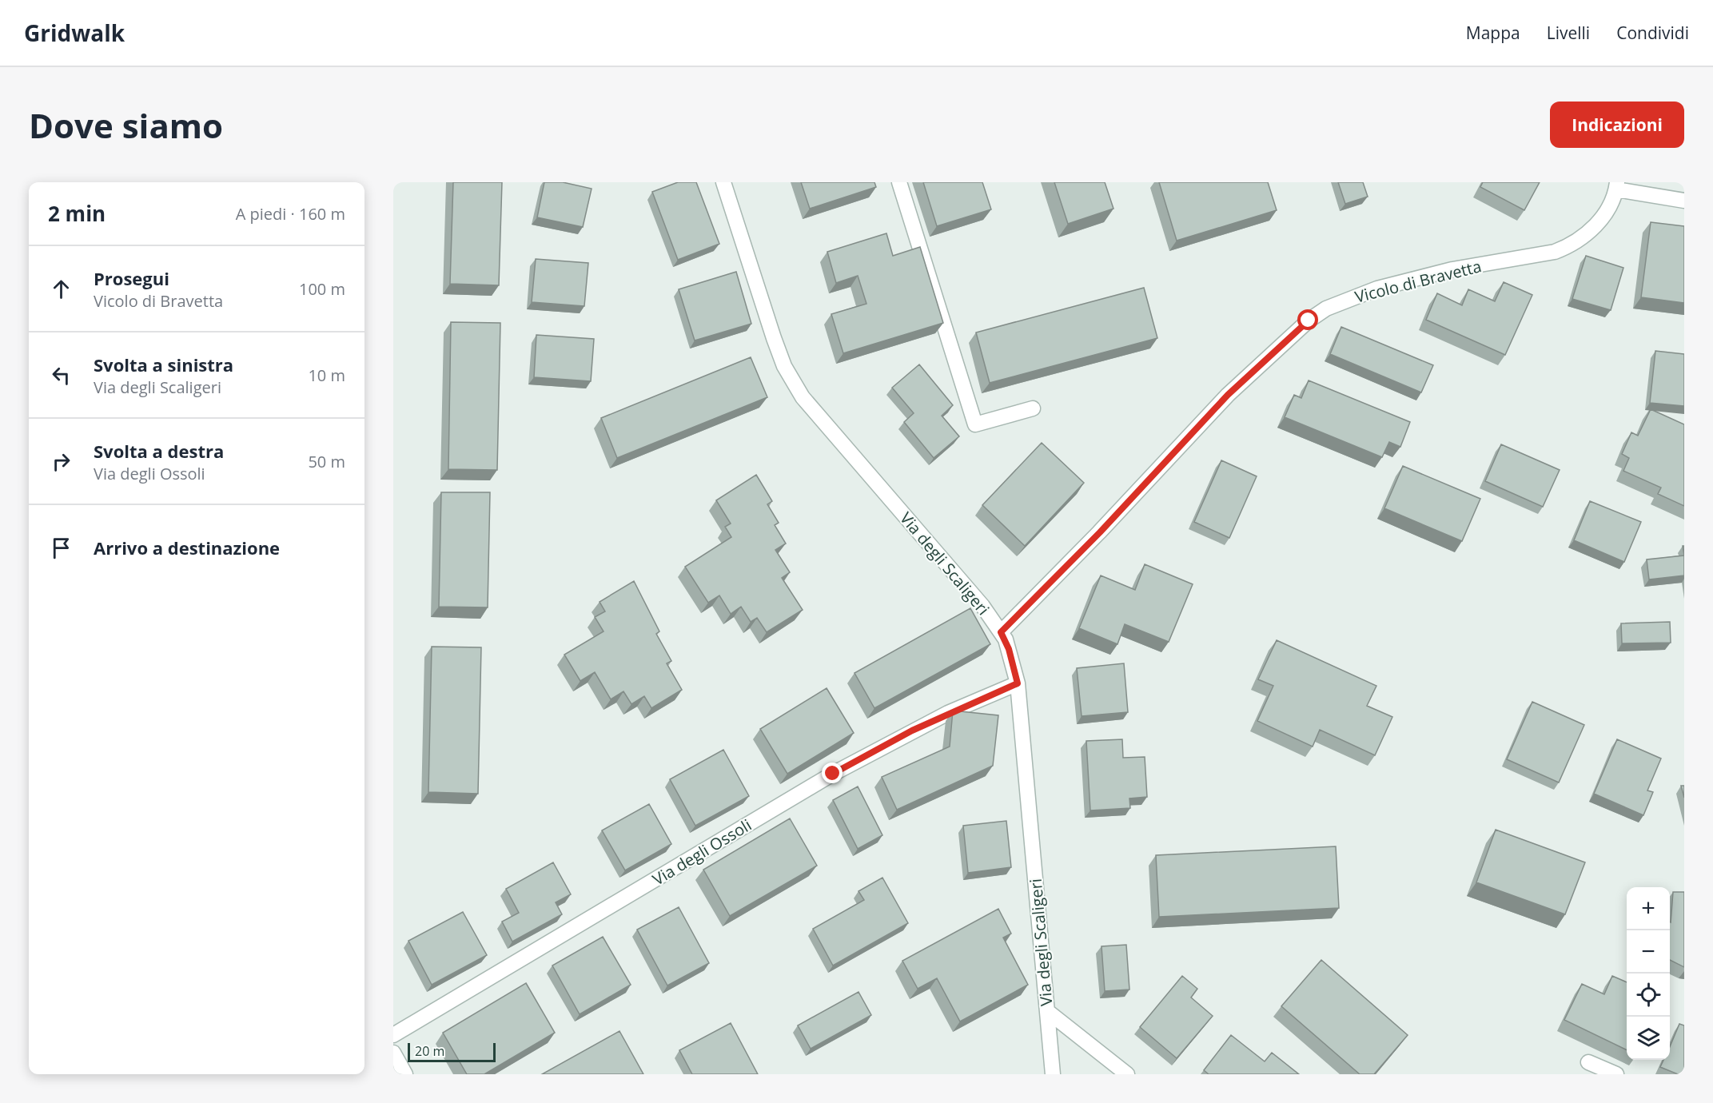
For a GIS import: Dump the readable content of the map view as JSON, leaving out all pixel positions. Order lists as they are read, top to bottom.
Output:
{
  "streets": {
    "street": ["Vicolo di Bravetta", "Via degli Scaligeri", "Via degli Ossoli"]
  },
  "crossings": [
    ["Vicolo di Bravetta", "Via degli Scaligeri"],
    ["Via degli Scaligeri", "Via degli Ossoli"]
  ],
  "scale_bar": "20 m",
  "page": {
    "header": "Gridwalk",
    "nav": ["Mappa", "Livelli", "Condividi"],
    "buttons": "Indicazioni",
    "title": "Dove siamo",
    "heading": ["2 min", "A piedi · 160 m"],
    "list": [
      ["Prosegui", "Vicolo di Bravetta", "100 m"],
      ["Svolta a sinistra", "Via degli Scaligeri", "10 m"],
      ["Svolta a destra", "Via degli Ossoli", "50 m"],
      "Arrivo a destinazione"
    ],
    "map_buttons": ["+", "−"],
    "scale": "20 m"
  }
}
